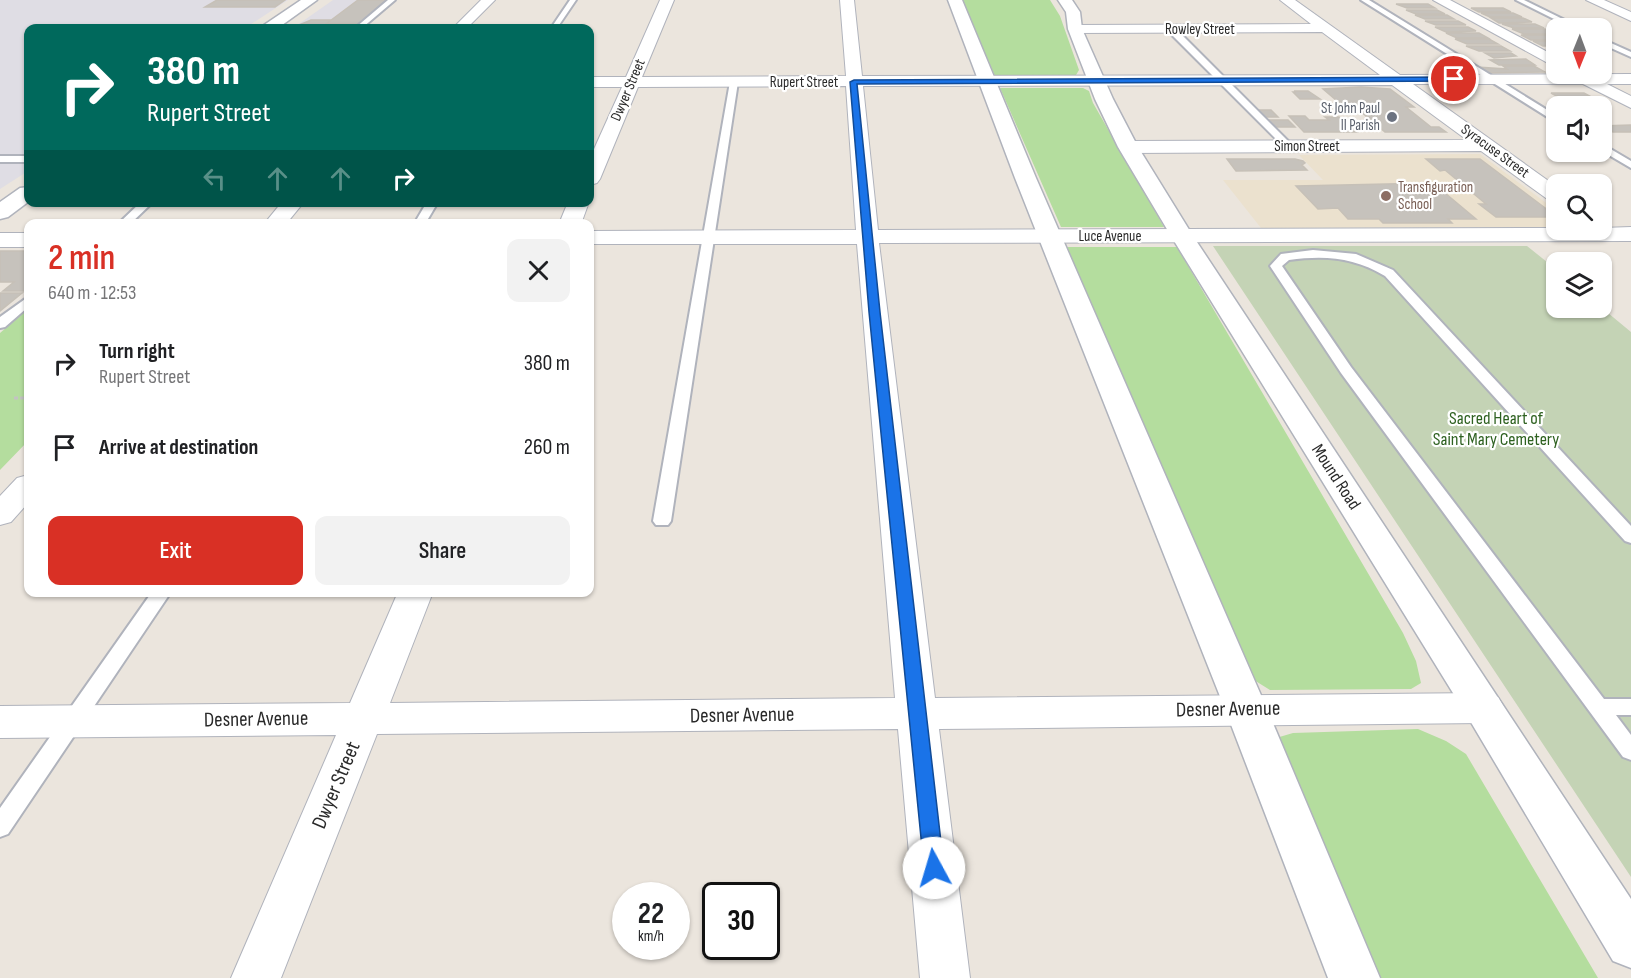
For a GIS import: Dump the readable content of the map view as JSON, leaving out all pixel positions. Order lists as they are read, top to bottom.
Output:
{
  "streets": {
    "main road": ["Mound Road"],
    "street": [
      "Rowley Street",
      "Rupert Street",
      "Dwyer Street",
      "Simon Street",
      "Syracuse Street",
      "Luce Avenue",
      "Desner Avenue"
    ]
  },
  "crossings": [
    ["Rowley Street", "Syracuse Street"],
    ["Rowley Street", "Mound Road"],
    ["Rupert Street", "Dwyer Street"],
    ["Rupert Street", "Syracuse Street"],
    ["Rupert Street", "Mound Road"],
    ["Dwyer Street", "Desner Avenue"],
    ["Simon Street", "Syracuse Street"],
    ["Simon Street", "Mound Road"],
    ["Luce Avenue", "Mound Road"],
    ["Mound Road", "Desner Avenue"]
  ],
  "parks": ["Sacred Heart of Saint Mary Cemetery"],
  "places": ["St John Paul II Parish", "Transfiguration School"],
  "north": "bottom",
  "page": {
    "turn": ["380 m", "Rupert Street"],
    "heading": ["2 min", "640 m · 12:53"],
    "list": [
      {
        "name": "Turn right",
        "note": "Rupert Street",
        "value": "380 m"
      },
      {
        "name": "Arrive at destination",
        "value": "260 m"
      }
    ],
    "buttons": ["Exit", "Share"],
    "speed": "22 km/h",
    "limit": "30"
  }
}
